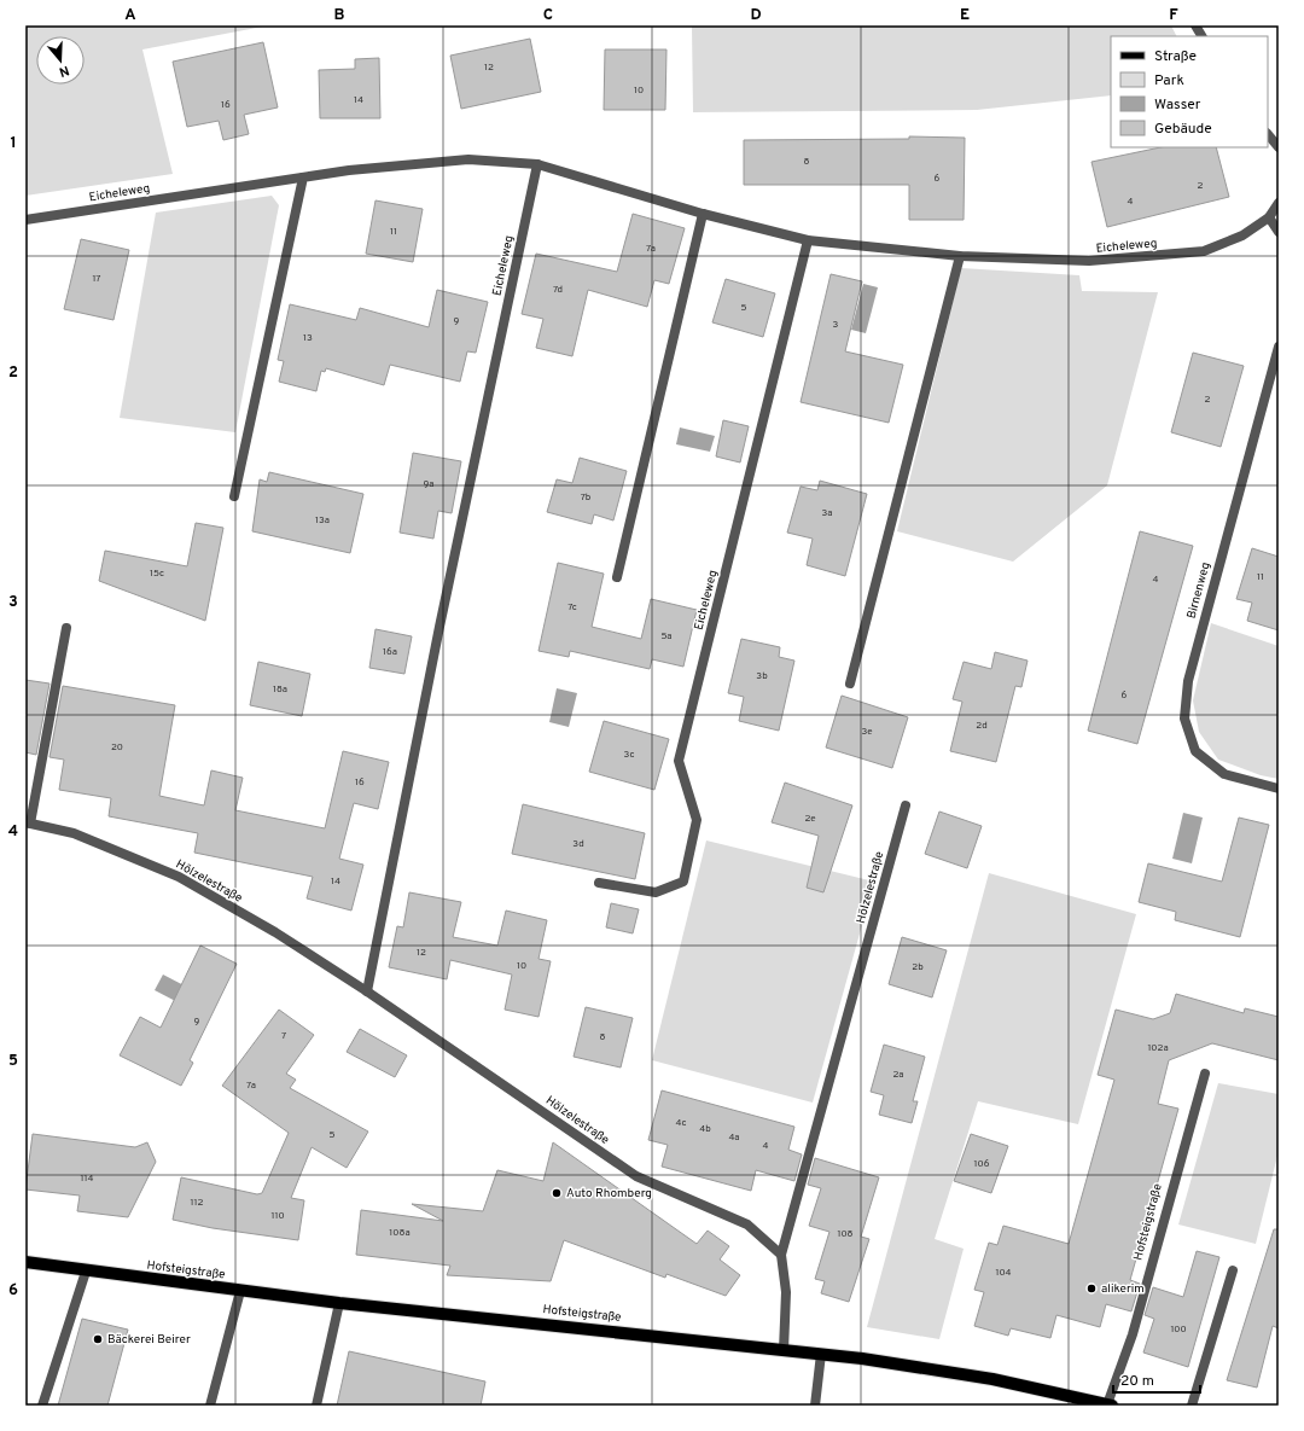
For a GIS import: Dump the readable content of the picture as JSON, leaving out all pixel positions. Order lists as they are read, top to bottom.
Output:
{
  "streets": {
    "main road": ["Hofsteigstraße"],
    "street": ["Eicheleweg", "Birnenweg", "Hölzelestraße"]
  },
  "crossings": [
    ["Eicheleweg", "Hölzelestraße"],
    ["Hölzelestraße", "Hofsteigstraße"]
  ],
  "places": ["Auto Rhomberg", "alikerim", "Bäckerei Beirer"],
  "house_numbers": [
    "12",
    "10",
    "14",
    "16",
    "8",
    "6",
    "2",
    "4",
    "11",
    "7a",
    "17",
    "7d",
    "5",
    "9",
    "3",
    "13",
    "2",
    "9a",
    "7b",
    "3a",
    "13a",
    "15c",
    "11",
    "4",
    "7c",
    "5a",
    "16a",
    "3b",
    "18a",
    "6",
    "2d",
    "3e",
    "20",
    "3c",
    "16",
    "2e",
    "3d",
    "14",
    "12",
    "10",
    "2b",
    "9",
    "7",
    "8",
    "102a",
    "2a",
    "7a",
    "4c",
    "4b",
    "5",
    "4a",
    "4",
    "106",
    "114",
    "112",
    "110",
    "108a",
    "108",
    "104",
    "100"
  ],
  "legend": [
    "Straße",
    "Park",
    "Wasser",
    "Gebäude"
  ],
  "scale_bar": "20 m",
  "north": "bottom",
  "grid": {
    "columns": [
      "A",
      "B",
      "C",
      "D",
      "E",
      "F"
    ],
    "rows": [
      "1",
      "2",
      "3",
      "4",
      "5",
      "6"
    ]
  }
}
